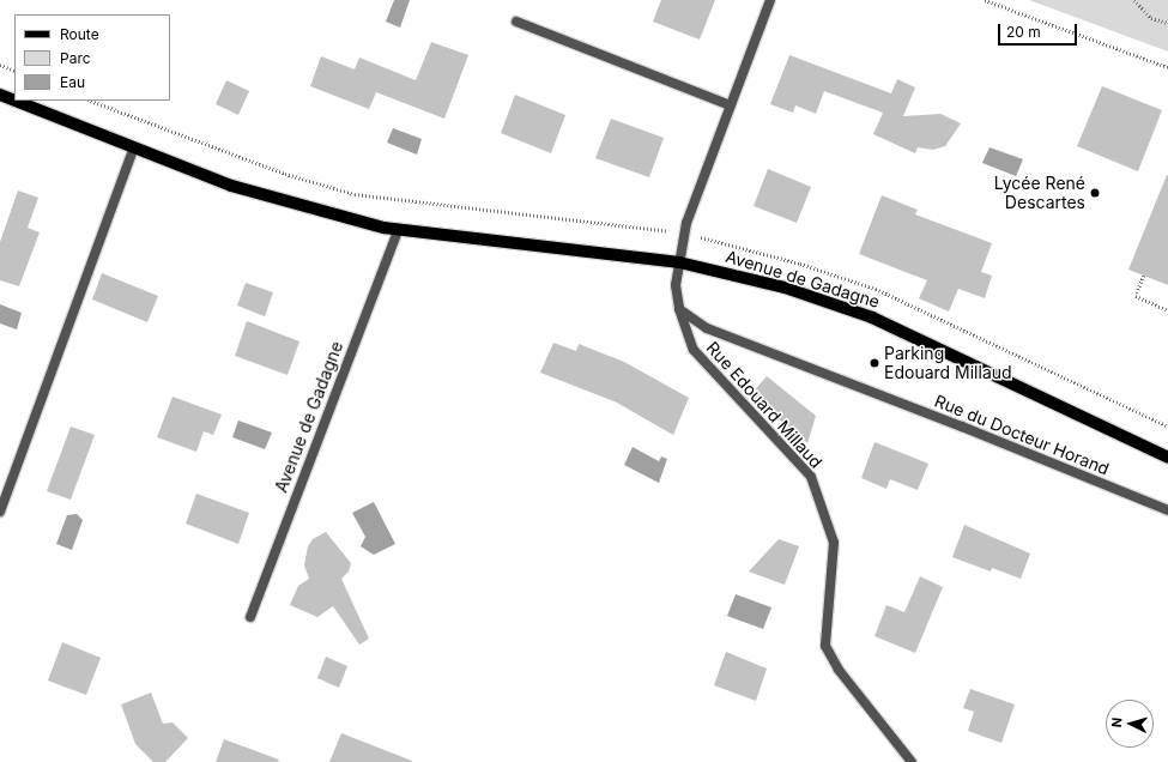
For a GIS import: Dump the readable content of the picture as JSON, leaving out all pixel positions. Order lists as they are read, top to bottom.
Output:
{
  "streets": {
    "main road": ["Avenue de Gadagne"],
    "street": ["Rue Edouard Millaud", "Rue du Docteur Horand"]
  },
  "crossings": [
    ["Avenue de Gadagne", "Rue Edouard Millaud"],
    ["Rue Edouard Millaud", "Rue du Docteur Horand"]
  ],
  "places": ["Lycée René Descartes", "Parking Edouard Millaud"],
  "legend": ["Route", "Parc", "Eau"],
  "scale_bar": "20 m",
  "north": "left"
}
